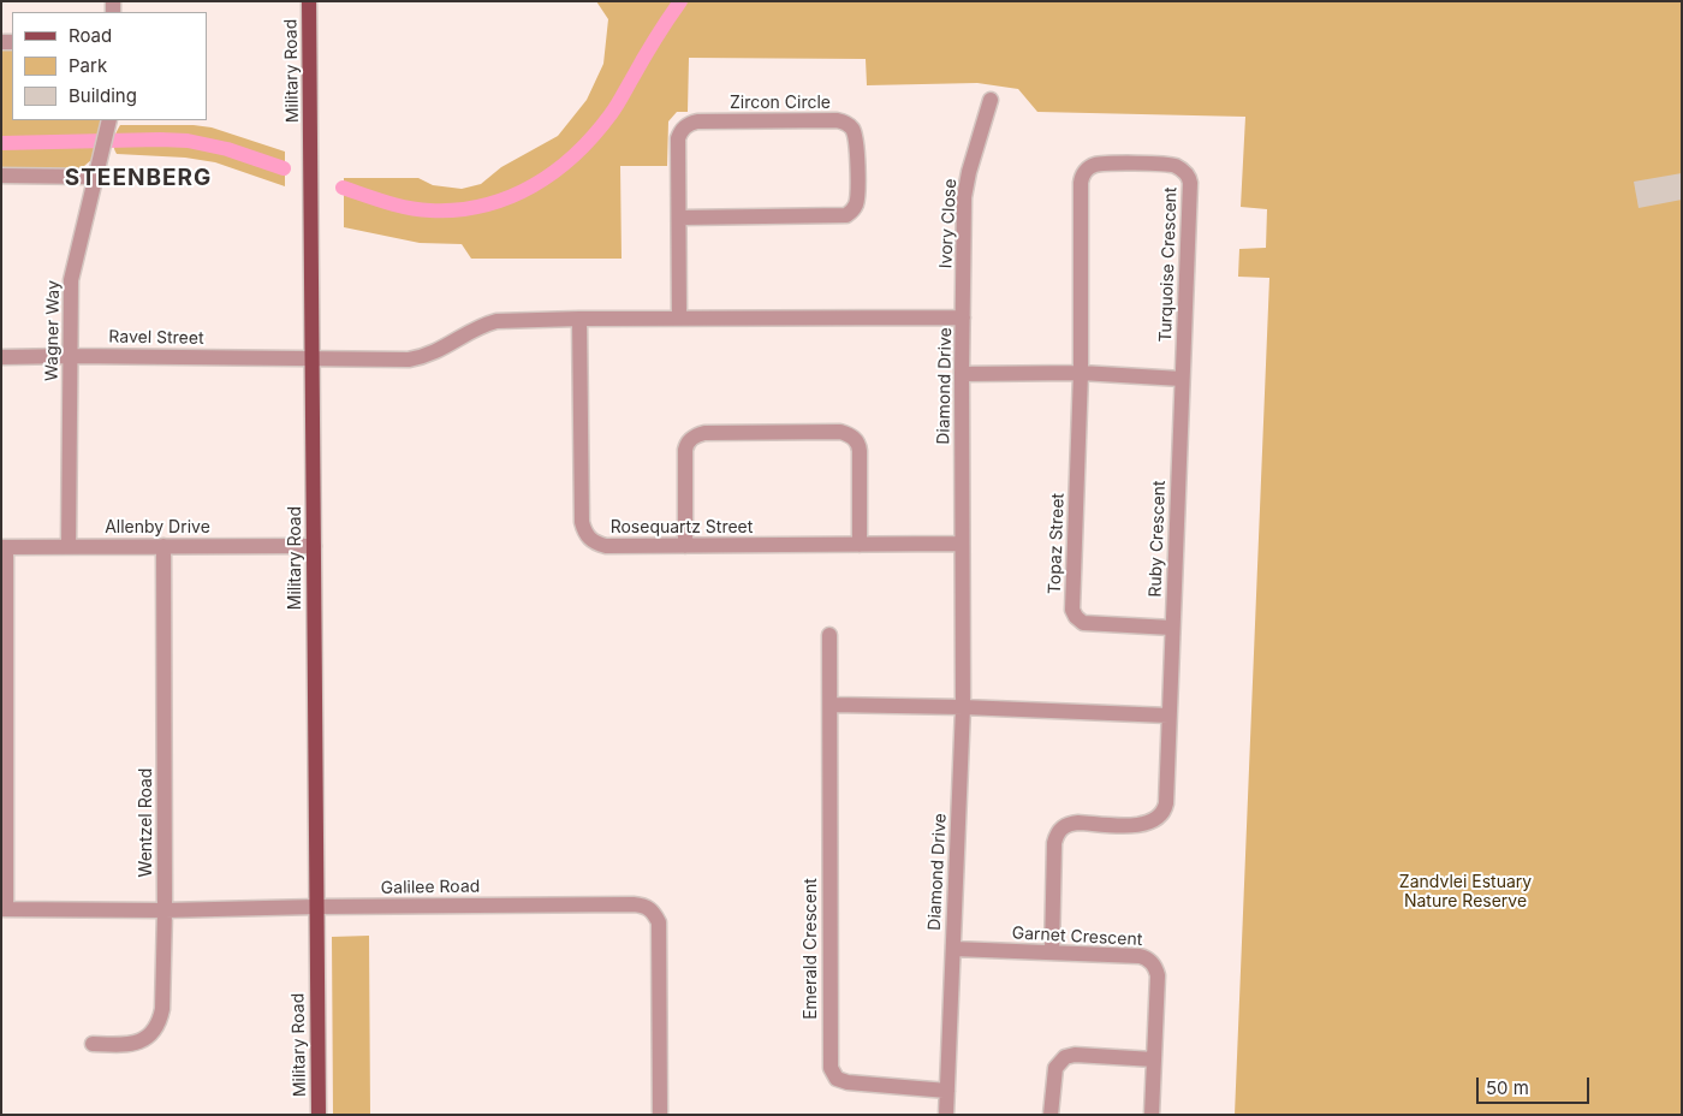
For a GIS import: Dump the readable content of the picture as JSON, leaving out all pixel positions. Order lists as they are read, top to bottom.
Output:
{
  "streets": {
    "main road": ["Military Road"],
    "street": [
      "Zircon Circle",
      "Ivory Close",
      "Turquoise Crescent",
      "Wagner Way",
      "Ravel Street",
      "Diamond Drive",
      "Allenby Drive",
      "Rosequartz Street",
      "Ruby Crescent",
      "Topaz Street",
      "Wentzel Road",
      "Galilee Road",
      "Garnet Crescent",
      "Emerald Crescent"
    ]
  },
  "crossings": [
    ["Military Road", "Ravel Street"],
    ["Military Road", "Diamond Drive"],
    ["Military Road", "Allenby Drive"],
    ["Military Road", "Galilee Road"],
    ["Zircon Circle", "Diamond Drive"],
    ["Ivory Close", "Diamond Drive"],
    ["Turquoise Crescent", "Ruby Crescent"],
    ["Turquoise Crescent", "Topaz Street"],
    ["Wagner Way", "Ravel Street"],
    ["Wagner Way", "Allenby Drive"],
    ["Ravel Street", "Diamond Drive"],
    ["Diamond Drive", "Rosequartz Street"],
    ["Diamond Drive", "Garnet Crescent"],
    ["Diamond Drive", "Emerald Crescent"],
    ["Allenby Drive", "Wentzel Road"],
    ["Ruby Crescent", "Topaz Street"],
    ["Ruby Crescent", "Garnet Crescent"],
    ["Wentzel Road", "Galilee Road"]
  ],
  "districts": ["STEENBERG"],
  "parks": ["Zandvlei Estuary Nature Reserve"],
  "legend": ["Road", "Park", "Building"],
  "scale_bar": "50 m"
}
